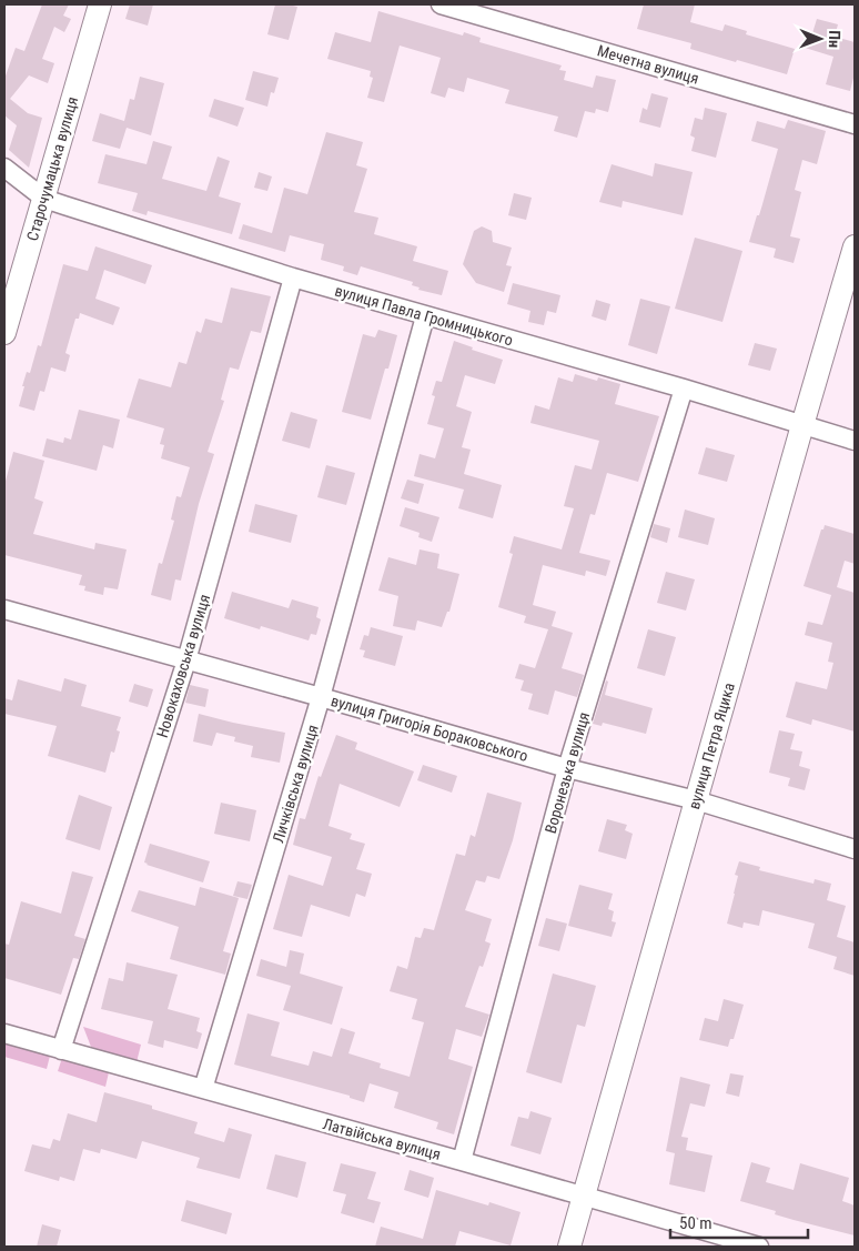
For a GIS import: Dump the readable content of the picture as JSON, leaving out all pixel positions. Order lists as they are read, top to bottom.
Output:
{
  "streets": {
    "street": [
      "Мечетна вулиця",
      "Старочумацька вулиця",
      "вулиця Павла Громницького",
      "Новокаховська вулиця",
      "вулиця Григорія Бораковського",
      "вулиця Петра Яцика",
      "Воронезька вулиця",
      "Личківська вулиця",
      "Латвійська вулиця"
    ]
  },
  "crossings": [
    ["Старочумацька вулиця", "вулиця Павла Громницького"],
    ["вулиця Павла Громницького", "Новокаховська вулиця"],
    ["вулиця Павла Громницького", "вулиця Петра Яцика"],
    ["вулиця Павла Громницького", "Воронезька вулиця"],
    ["вулиця Павла Громницького", "Личківська вулиця"],
    ["Новокаховська вулиця", "вулиця Григорія Бораковського"],
    ["Новокаховська вулиця", "Латвійська вулиця"],
    ["вулиця Григорія Бораковського", "вулиця Петра Яцика"],
    ["вулиця Григорія Бораковського", "Воронезька вулиця"],
    ["вулиця Григорія Бораковського", "Личківська вулиця"],
    ["вулиця Петра Яцика", "Латвійська вулиця"],
    ["Воронезька вулиця", "Латвійська вулиця"],
    ["Личківська вулиця", "Латвійська вулиця"]
  ],
  "scale_bar": "50 m",
  "north": "right"
}
